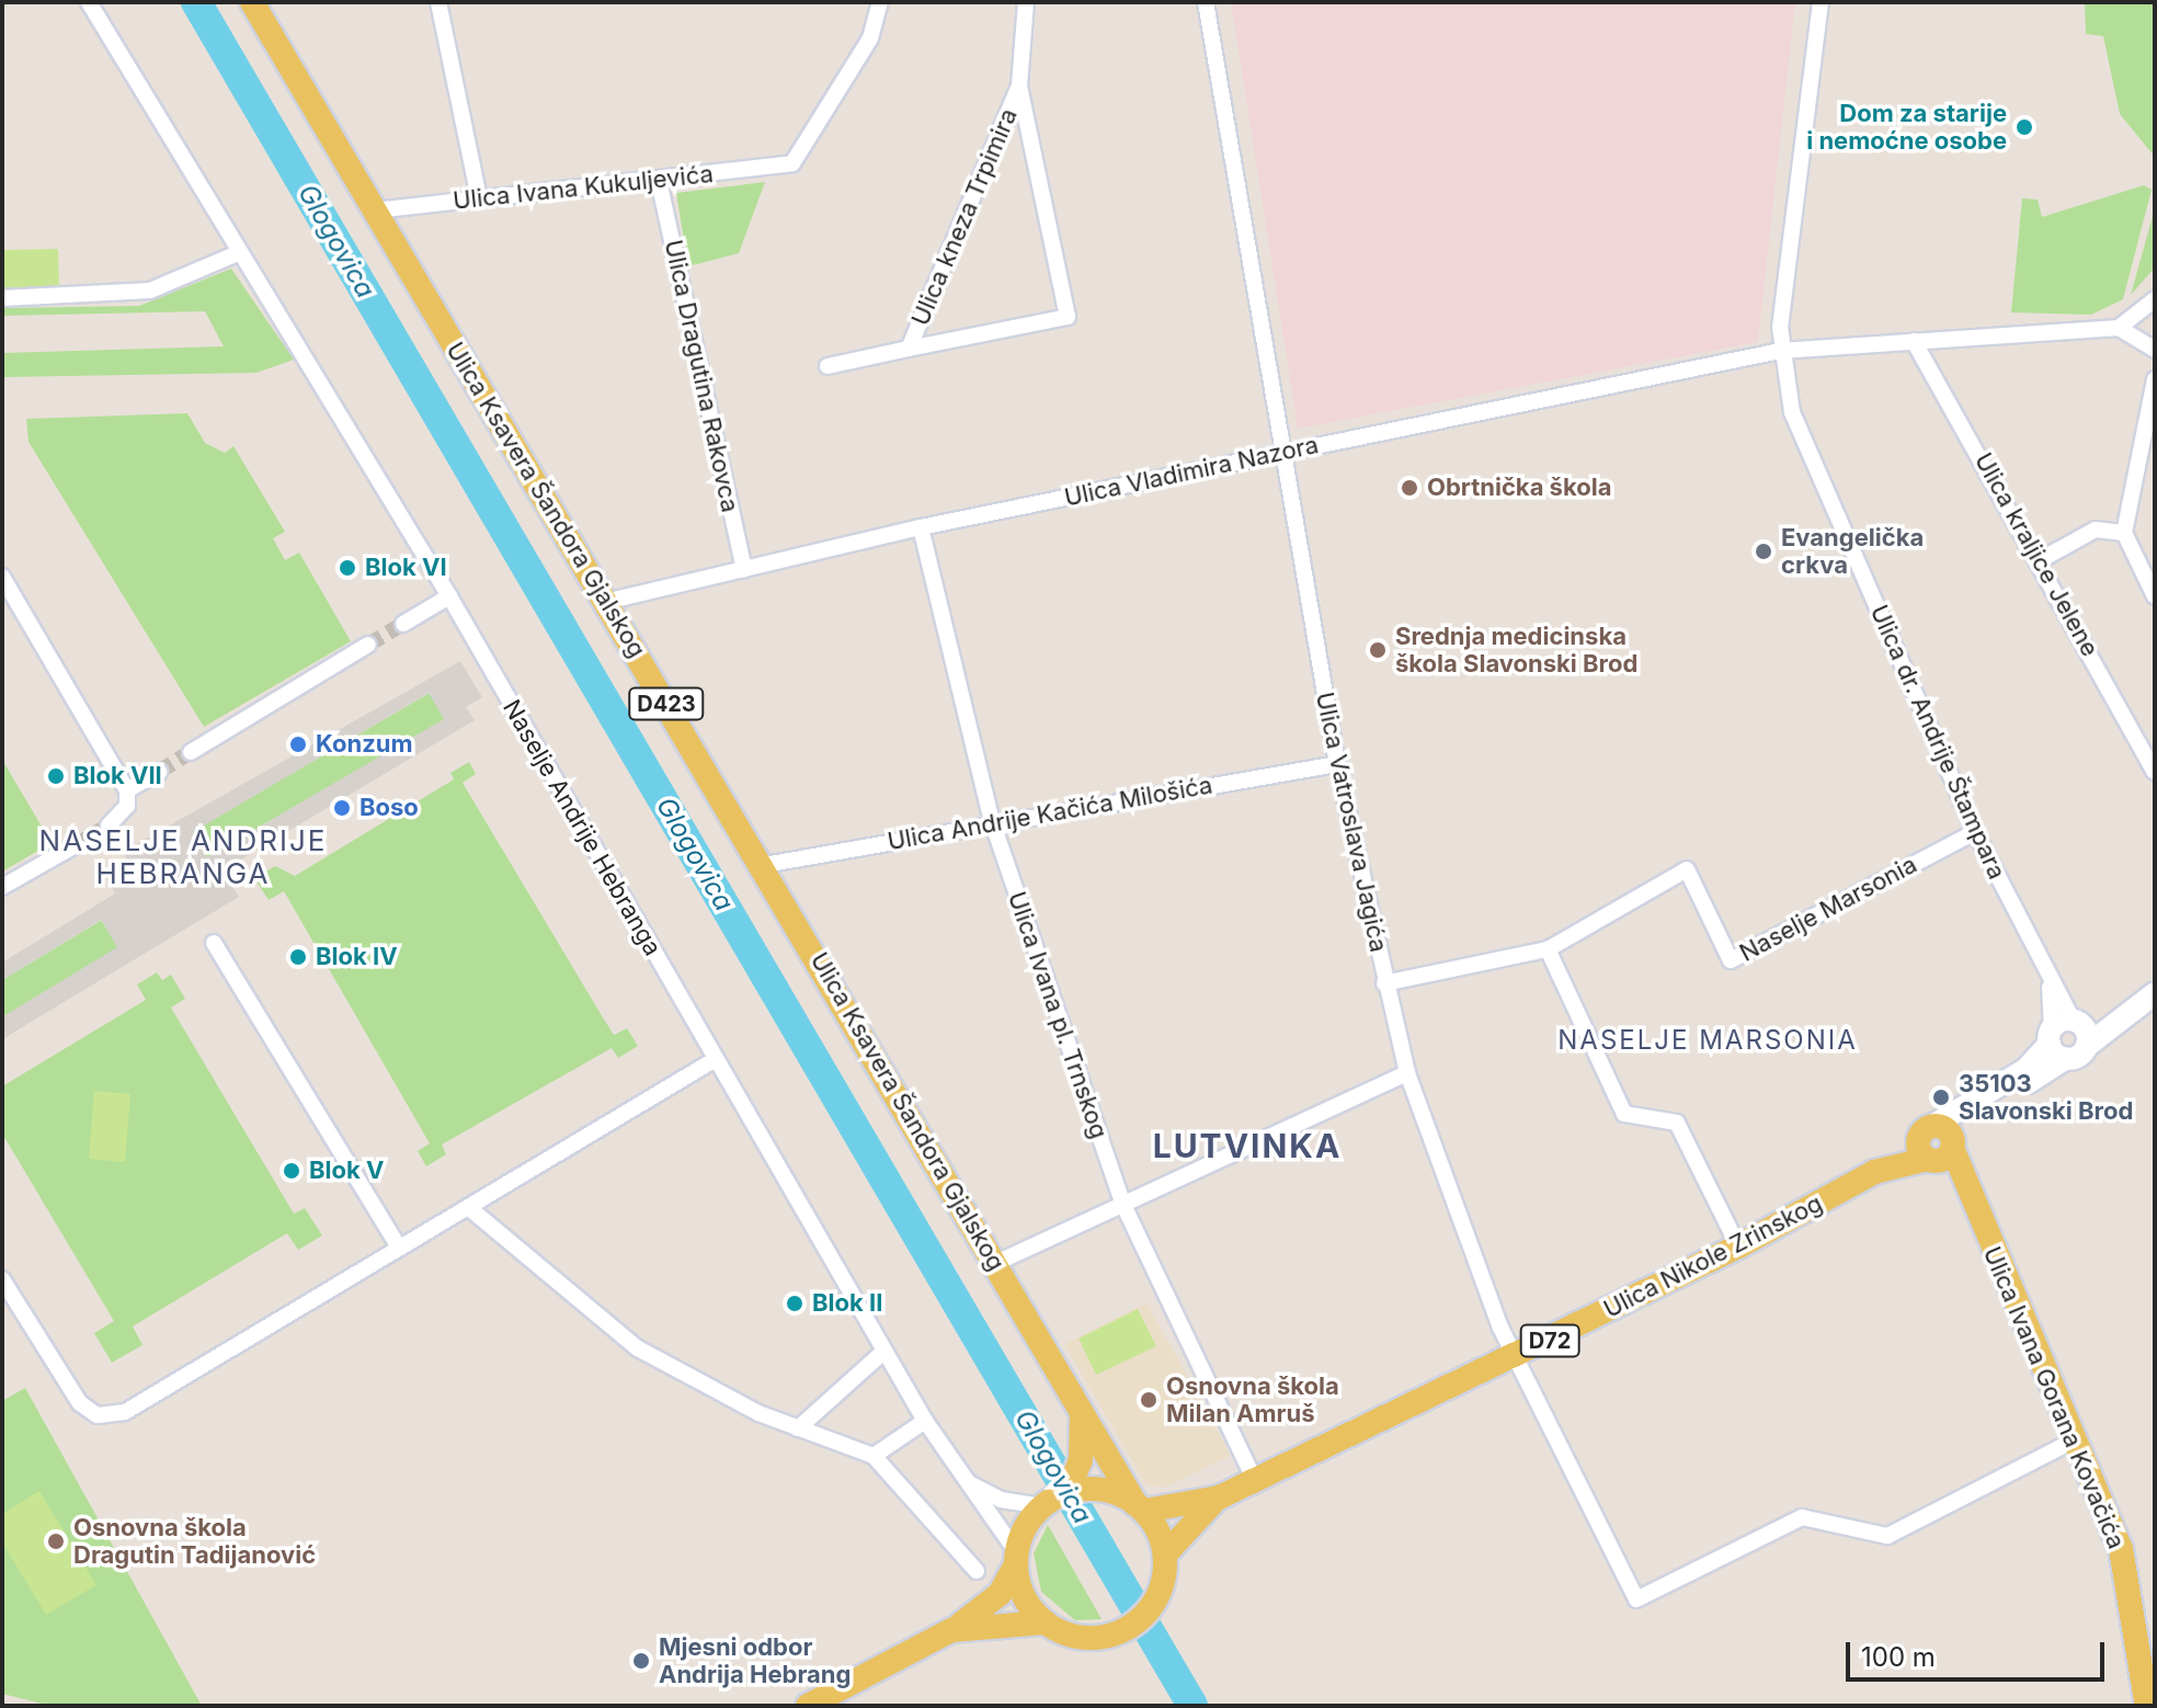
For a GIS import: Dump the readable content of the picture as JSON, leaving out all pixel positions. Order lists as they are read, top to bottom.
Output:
{
  "streets": {
    "main road": [
      "Ulica Ksavera Šandora Gjalskog",
      "D423",
      "Ulica Nikole Zrinskog",
      "D72",
      "Ulica Ivana Gorana Kovačića"
    ],
    "street": [
      "Ulica Ivana Kukuljevića",
      "Ulica kneza Trpimira",
      "Ulica Dragutina Rakovca",
      "Ulica Vladimira Nazora",
      "Ulica kraljice Jelene",
      "Ulica dr. Andrije Štampara",
      "Ulica Andrije Kačića Milošića",
      "Ulica Vatroslava Jagića",
      "Naselje Andrije Hebranga",
      "Naselje Marsonia",
      "Ulica Ivana pl. Trnskog"
    ]
  },
  "crossings": [
    ["Ulica Ivana Kukuljevića", "Ulica Dragutina Rakovca"],
    ["Ulica Ivana Kukuljevića", "Ulica Ksavera Šandora Gjalskog"],
    ["Ulica Dragutina Rakovca", "Ulica Vladimira Nazora"],
    ["Ulica Vladimira Nazora", "Ulica Ksavera Šandora Gjalskog"],
    ["Ulica Vladimira Nazora", "Ulica dr. Andrije Štampara"],
    ["Ulica Vladimira Nazora", "Ulica Vatroslava Jagića"],
    ["Ulica Vladimira Nazora", "Ulica Ivana pl. Trnskog"],
    ["Ulica Ksavera Šandora Gjalskog", "D423"],
    ["Ulica Ksavera Šandora Gjalskog", "Ulica Andrije Kačića Milošića"],
    ["D423", "Naselje Andrije Hebranga"],
    ["D423", "Ulica Nikole Zrinskog"],
    ["Ulica dr. Andrije Štampara", "Naselje Marsonia"],
    ["Ulica dr. Andrije Štampara", "Ulica Nikole Zrinskog"],
    ["Ulica Andrije Kačića Milošića", "Ulica Vatroslava Jagića"],
    ["Ulica Andrije Kačića Milošića", "Ulica Ivana pl. Trnskog"],
    ["Ulica Vatroslava Jagića", "Ulica Nikole Zrinskog"],
    ["Ulica Vatroslava Jagića", "Ulica Ivana Gorana Kovačića"],
    ["Naselje Andrije Hebranga", "Ulica Nikole Zrinskog"],
    ["Ulica Ivana pl. Trnskog", "Ulica Nikole Zrinskog"],
    ["Ulica Nikole Zrinskog", "Ulica Ivana Gorana Kovačića"]
  ],
  "districts": ["NASELJE ANDRIJE HEBRANGA", "NASELJE MARSONIA", "LUTVINKA"],
  "water": ["Glogovica"],
  "places": [
    "Dom za starije i nemoćne osobe",
    "Obrtnička škola",
    "Evangelička crkva",
    "Blok VI",
    "Srednja medicinska škola Slavonski Brod",
    "Konzum",
    "Blok VII",
    "Boso",
    "Blok IV",
    "35103 Slavonski Brod",
    "Blok V",
    "Blok II",
    "Osnovna škola Milan Amruš",
    "Osnovna škola Dragutin Tadijanović",
    "Mjesni odbor Andrija Hebrang"
  ],
  "scale_bar": "100 m"
}
